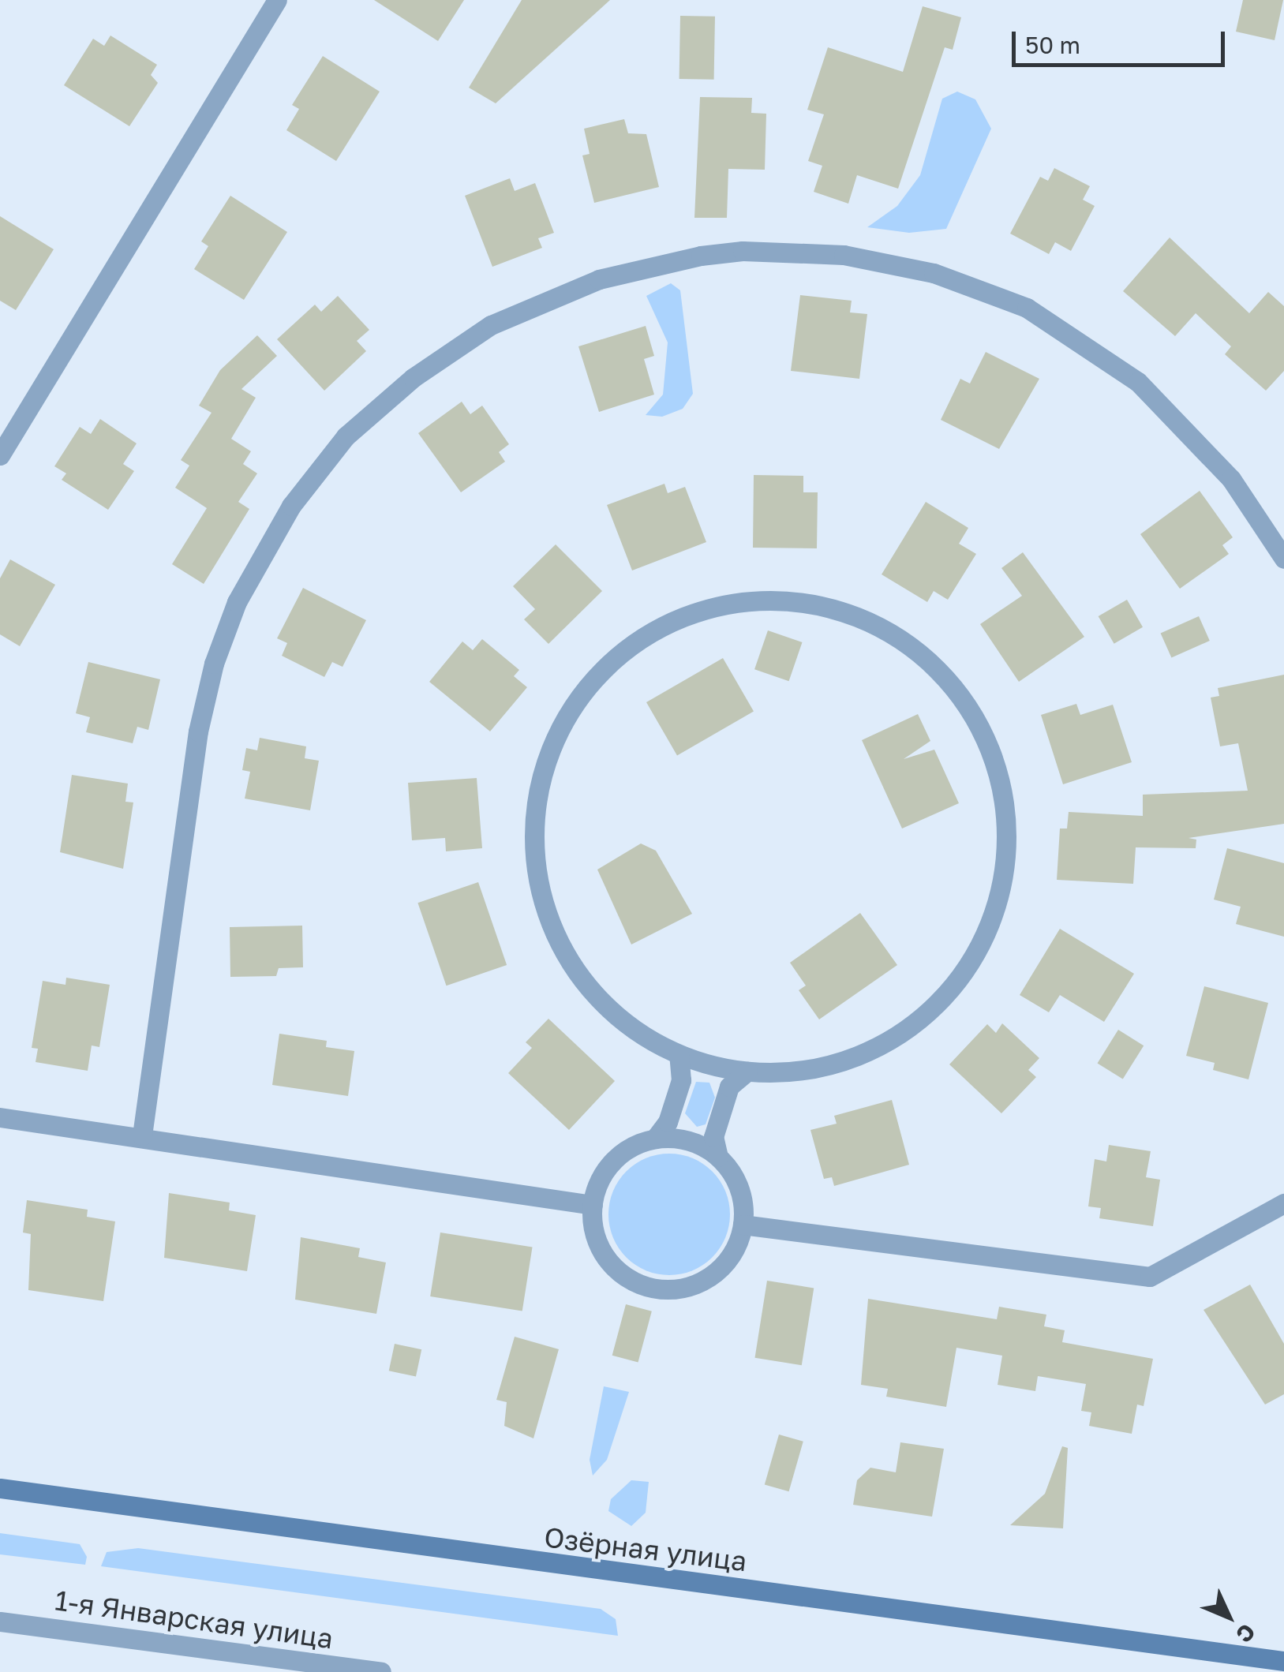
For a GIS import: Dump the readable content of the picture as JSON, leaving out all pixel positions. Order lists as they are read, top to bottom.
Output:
{
  "streets": {
    "main road": ["Озёрная улица"],
    "street": ["1-я Январская улица"]
  },
  "scale_bar": "50 m",
  "north": "bottom right"
}
